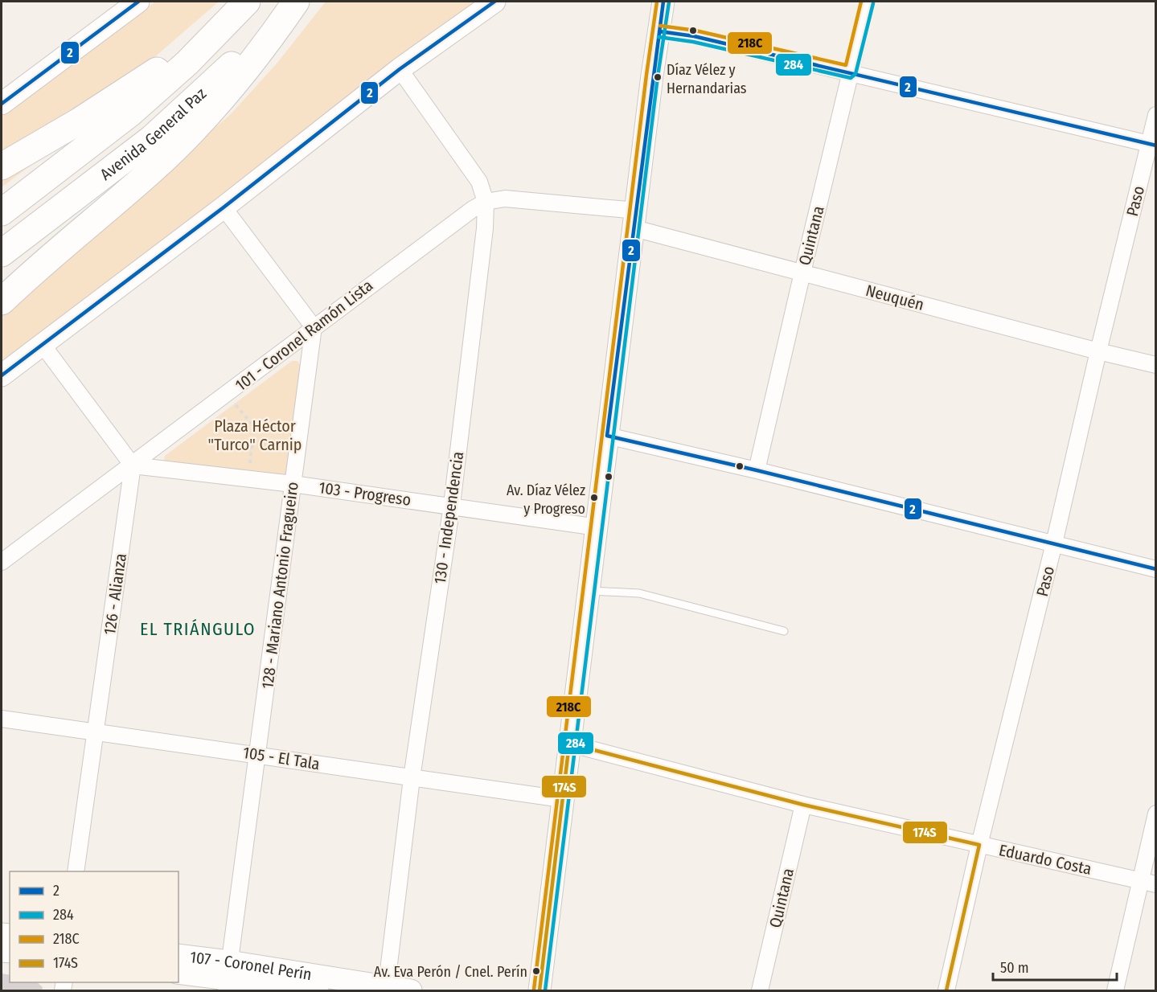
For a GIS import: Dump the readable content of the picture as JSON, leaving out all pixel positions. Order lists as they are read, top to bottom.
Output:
{
  "streets": {
    "highway": ["Avenida General Paz"],
    "street": [
      "Paso",
      "Quintana",
      "Neuquén",
      "101 - Coronel Ramón Lista",
      "103 - Progreso",
      "130 - Independencia",
      "128 - Mariano Antonio Fragueiro",
      "126 - Alianza",
      "105 - El Tala",
      "Eduardo Costa",
      "107 - Coronel Perín"
    ]
  },
  "crossings": [
    ["Paso", "Neuquén"],
    ["Paso", "Eduardo Costa"],
    ["Quintana", "Neuquén"],
    ["Quintana", "Eduardo Costa"],
    ["Neuquén", "101 - Coronel Ramón Lista"],
    ["101 - Coronel Ramón Lista", "103 - Progreso"],
    ["101 - Coronel Ramón Lista", "130 - Independencia"],
    ["101 - Coronel Ramón Lista", "128 - Mariano Antonio Fragueiro"],
    ["101 - Coronel Ramón Lista", "126 - Alianza"],
    ["103 - Progreso", "130 - Independencia"],
    ["103 - Progreso", "128 - Mariano Antonio Fragueiro"],
    ["103 - Progreso", "126 - Alianza"],
    ["130 - Independencia", "105 - El Tala"],
    ["130 - Independencia", "107 - Coronel Perín"],
    ["128 - Mariano Antonio Fragueiro", "105 - El Tala"],
    ["128 - Mariano Antonio Fragueiro", "107 - Coronel Perín"],
    ["126 - Alianza", "105 - El Tala"]
  ],
  "districts": ["EL TRIÁNGULO"],
  "parks": ["Plaza Héctor \"Turco\" Carnip"],
  "places": ["Díaz Vélez y Hernandarias", "Av. Díaz Vélez y Progreso", "Av. Eva Perón / Cnel. Perín"],
  "lines": [
    "transit line 2",
    "transit line 218C",
    "transit line 284",
    "transit line 174S"
  ],
  "legend": [
    "2",
    "284",
    "218C",
    "174S"
  ],
  "scale_bar": "50 m"
}
